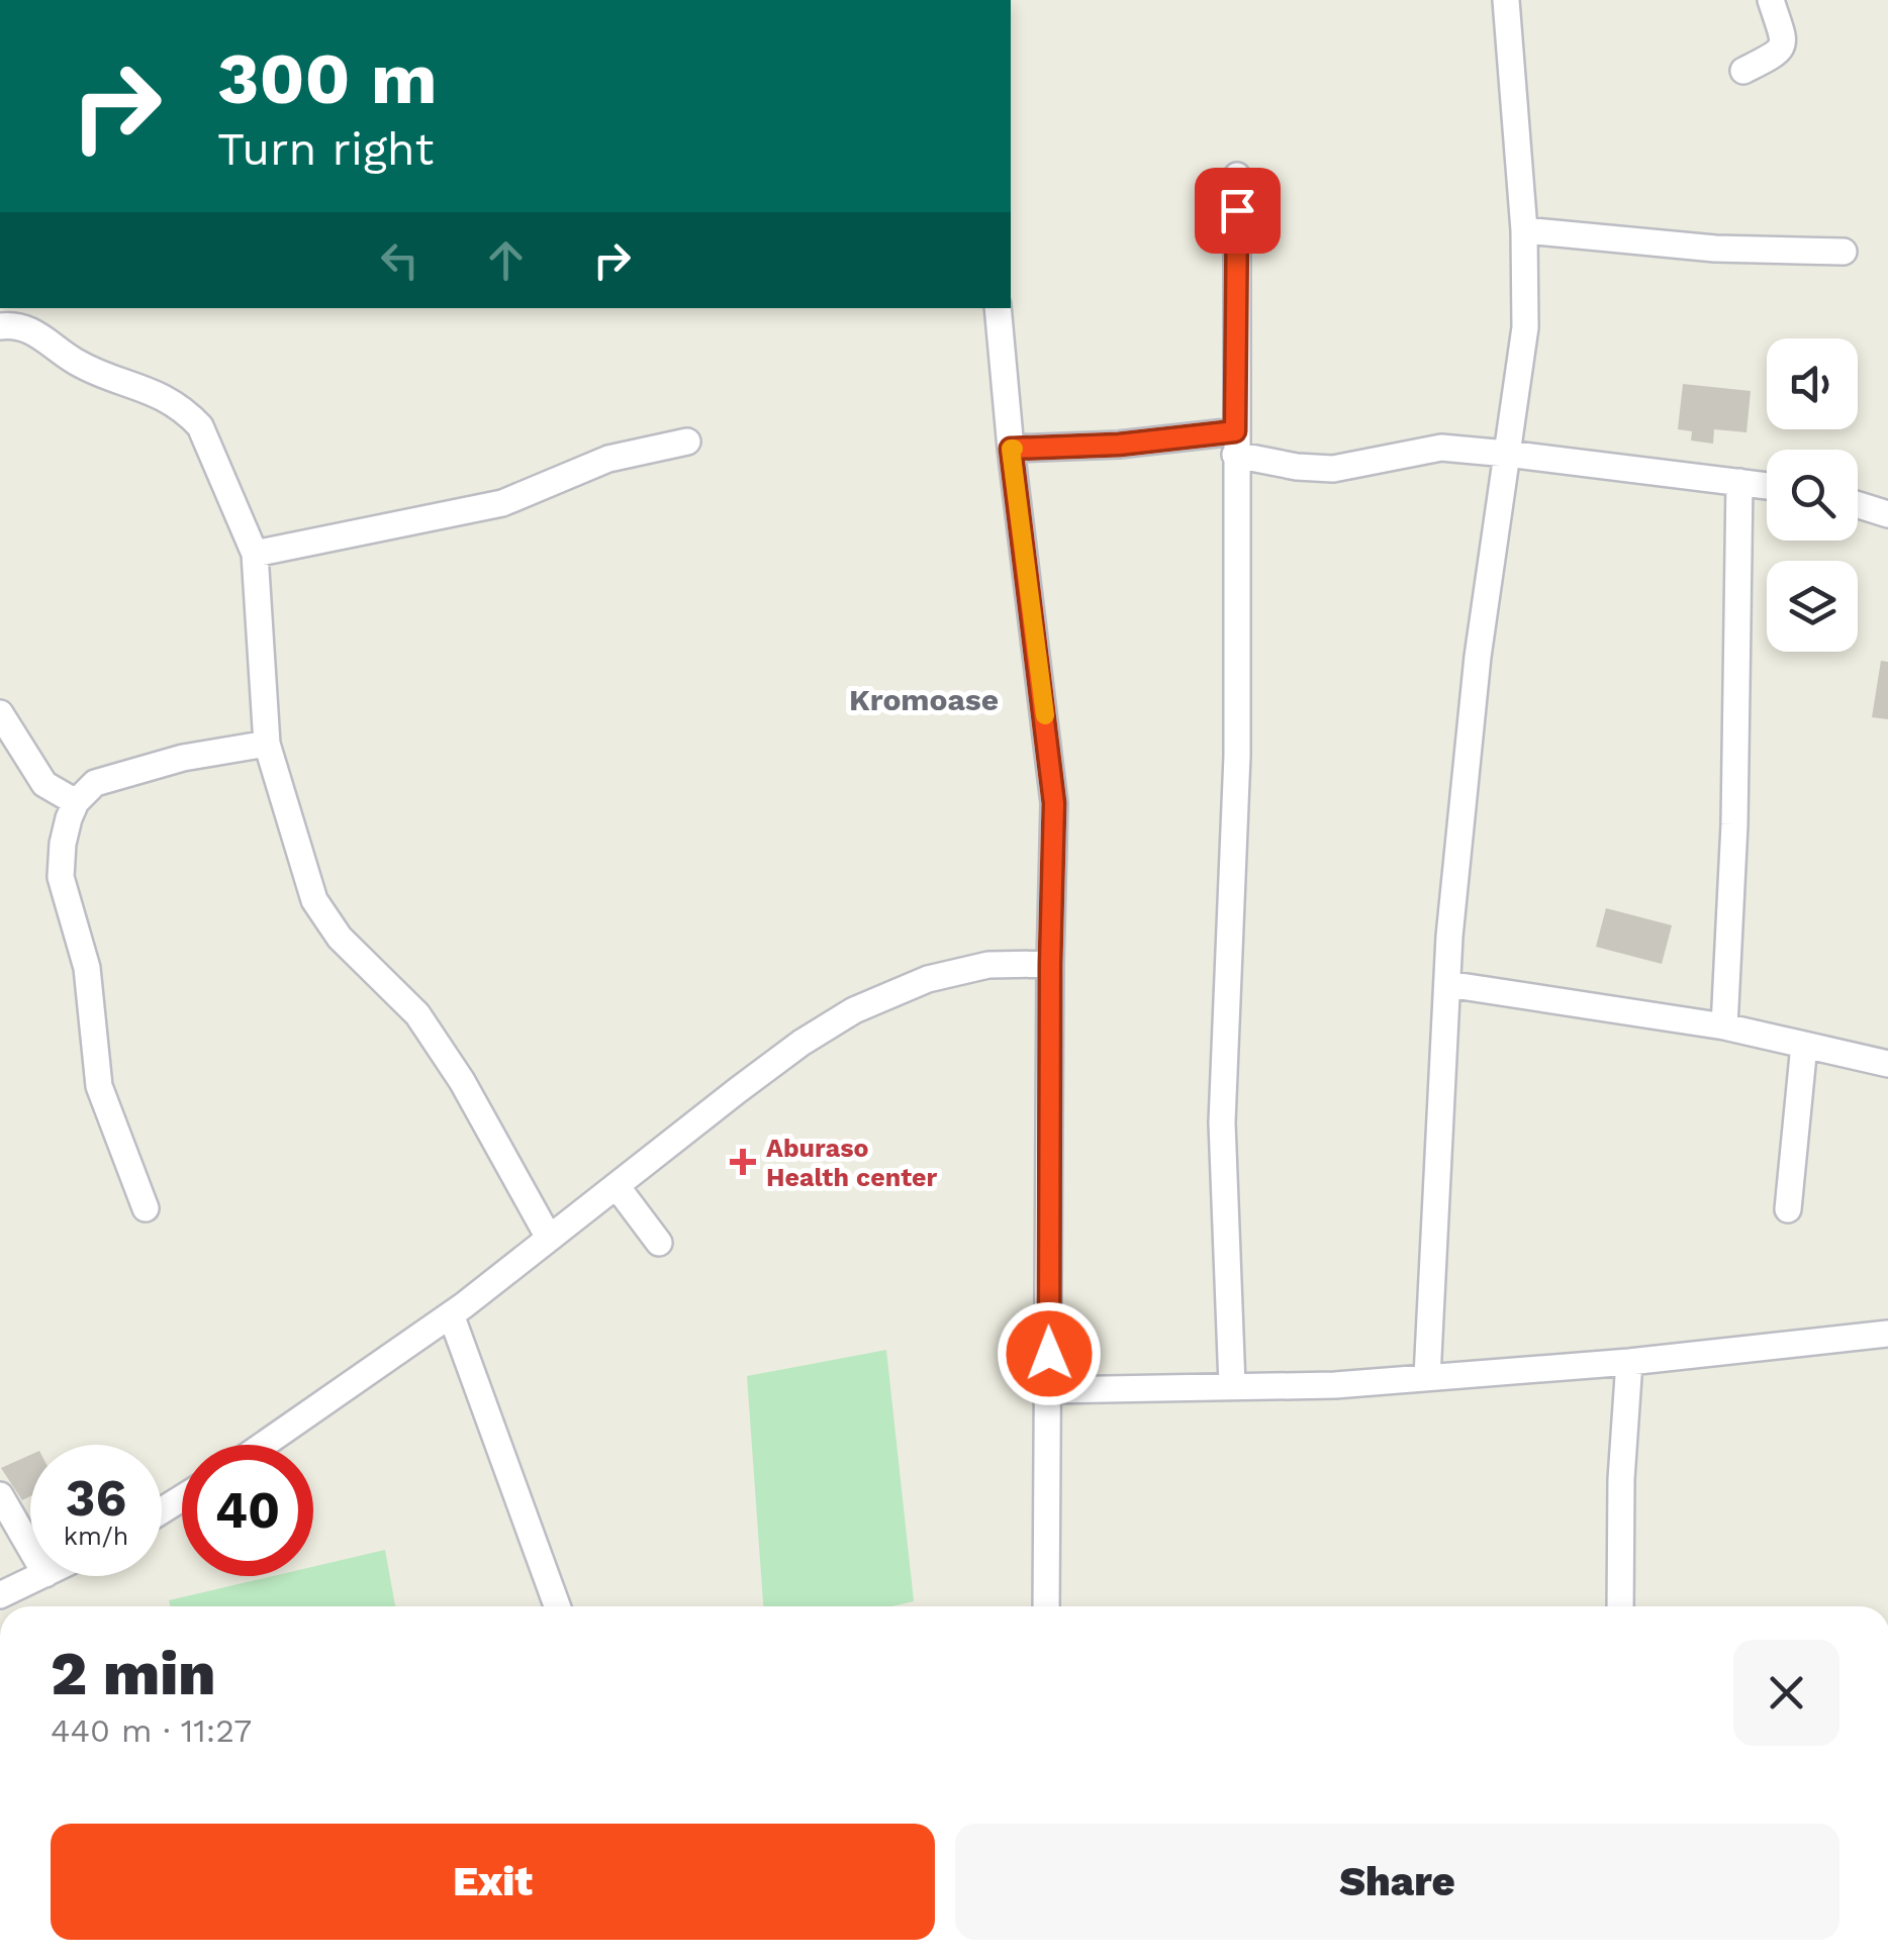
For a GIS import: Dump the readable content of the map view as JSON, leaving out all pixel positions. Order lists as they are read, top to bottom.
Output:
{
  "districts": ["Kromoase"],
  "places": {
    "health": ["Aburaso Health center"]
  },
  "page": {
    "turn": ["300 m", "Turn right"],
    "speed": "36 km/h",
    "limit": "40",
    "heading": ["2 min", "440 m · 11:27"],
    "buttons": ["Exit", "Share"]
  }
}
